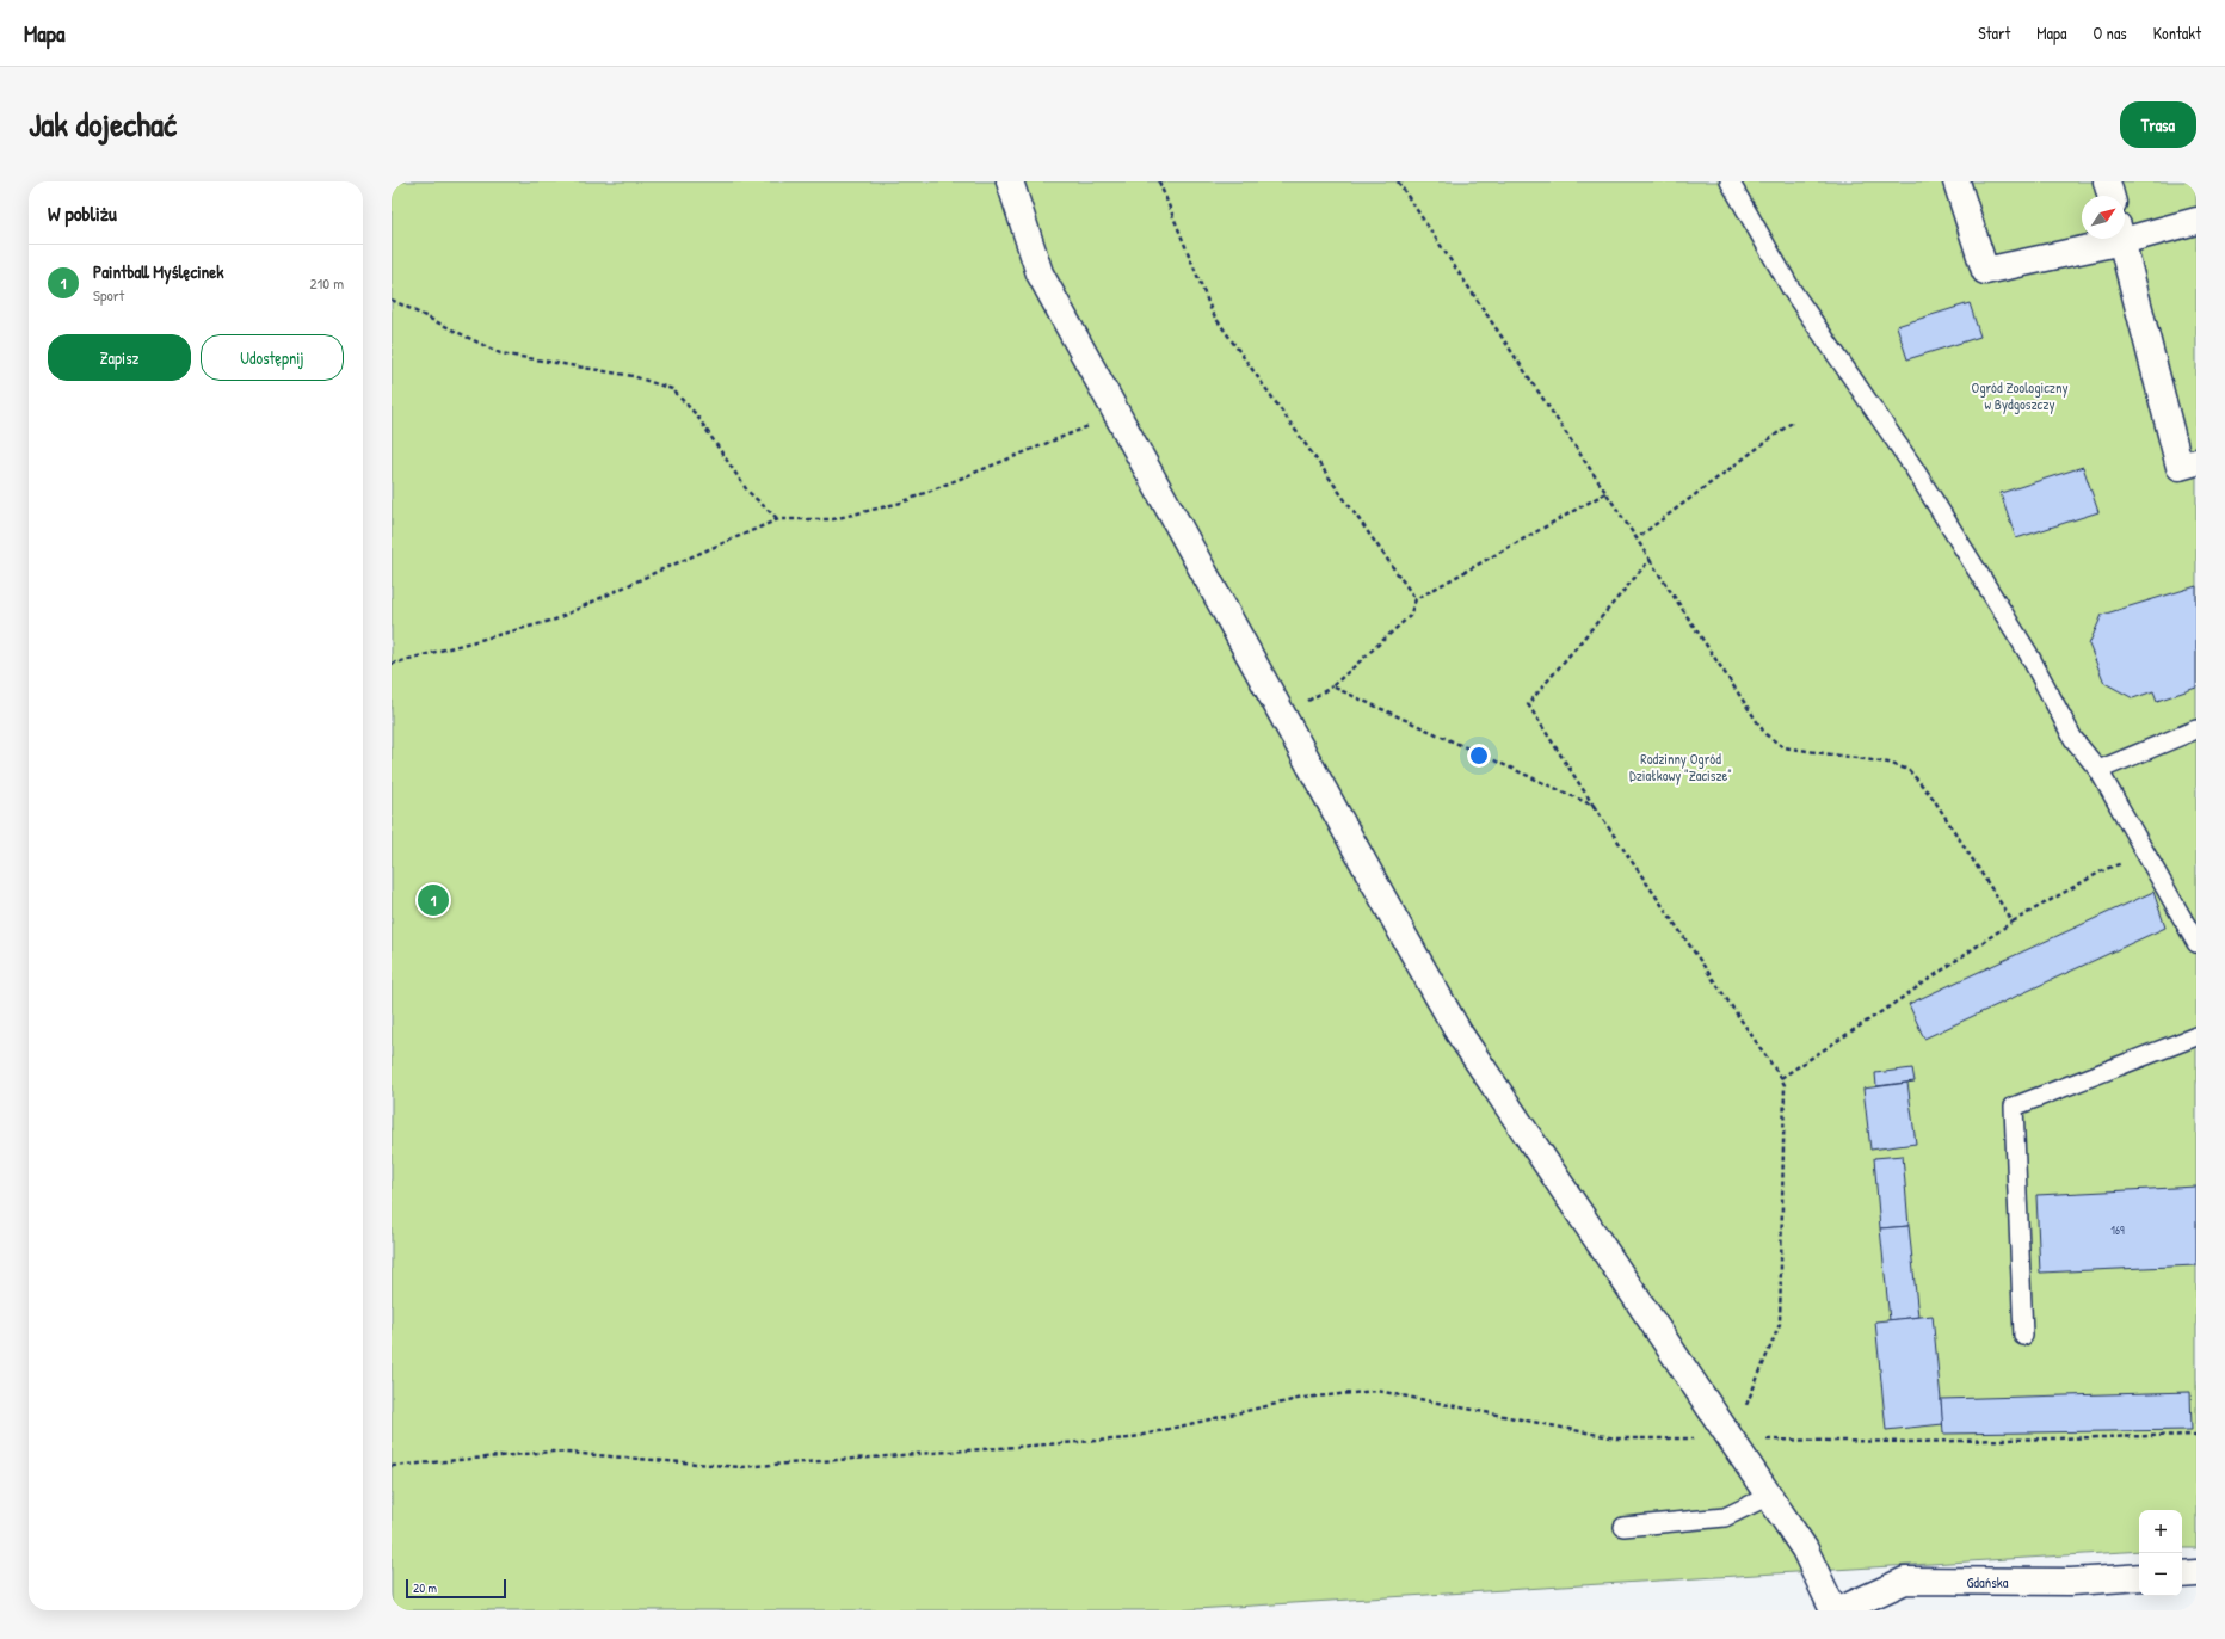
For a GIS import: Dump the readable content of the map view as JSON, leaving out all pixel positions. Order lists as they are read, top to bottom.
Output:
{
  "streets": {
    "street": ["Gdańska"]
  },
  "parks": ["Ogród Zoologiczny w Bydgoszczy", "Rodzinny Ogród Działkowy \"Zacisze\""],
  "house_numbers": ["169"],
  "scale_bar": "20 m",
  "north": "top right",
  "page": {
    "header": "Mapa",
    "nav": [
      "Start",
      "Mapa",
      "O nas",
      "Kontakt"
    ],
    "title": "Jak dojechać",
    "buttons": [
      "Trasa",
      ["Zapisz", "Udostępnij"]
    ],
    "heading": "W pobliżu",
    "list": [
      {
        "mark": "1",
        "name": "Paintball Myślęcinek",
        "note": "Sport",
        "value": "210 m"
      }
    ],
    "pins": "1",
    "map_buttons": ["+", "−"],
    "scale": "20 m"
  }
}
